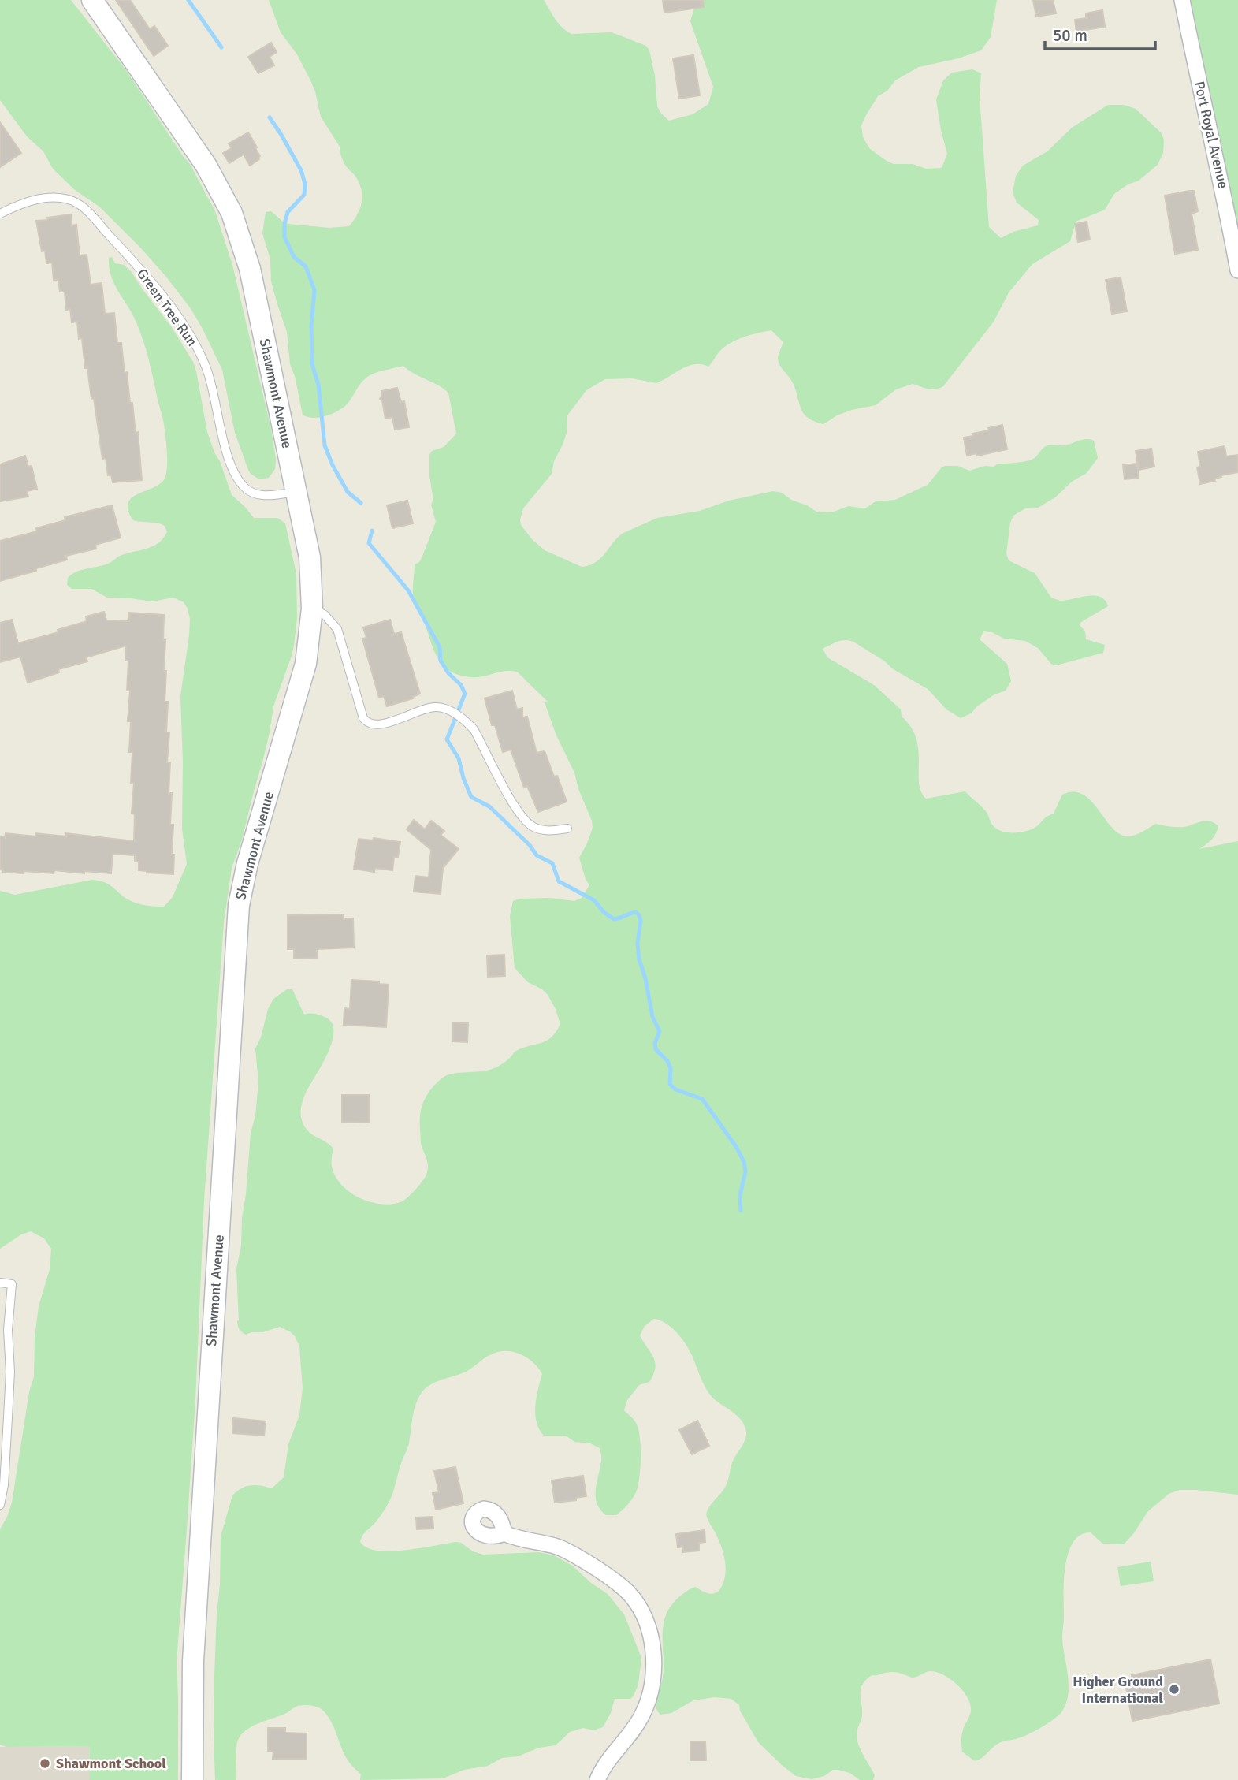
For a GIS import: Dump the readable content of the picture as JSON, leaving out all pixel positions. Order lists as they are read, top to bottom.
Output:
{
  "streets": {
    "main road": ["Shawmont Avenue"],
    "street": ["Port Royal Avenue"],
    "lane": ["Green Tree Run"]
  },
  "crossings": [
    ["Green Tree Run", "Shawmont Avenue"]
  ],
  "places": ["Higher Ground International", "Shawmont School"],
  "scale_bar": "50 m"
}
